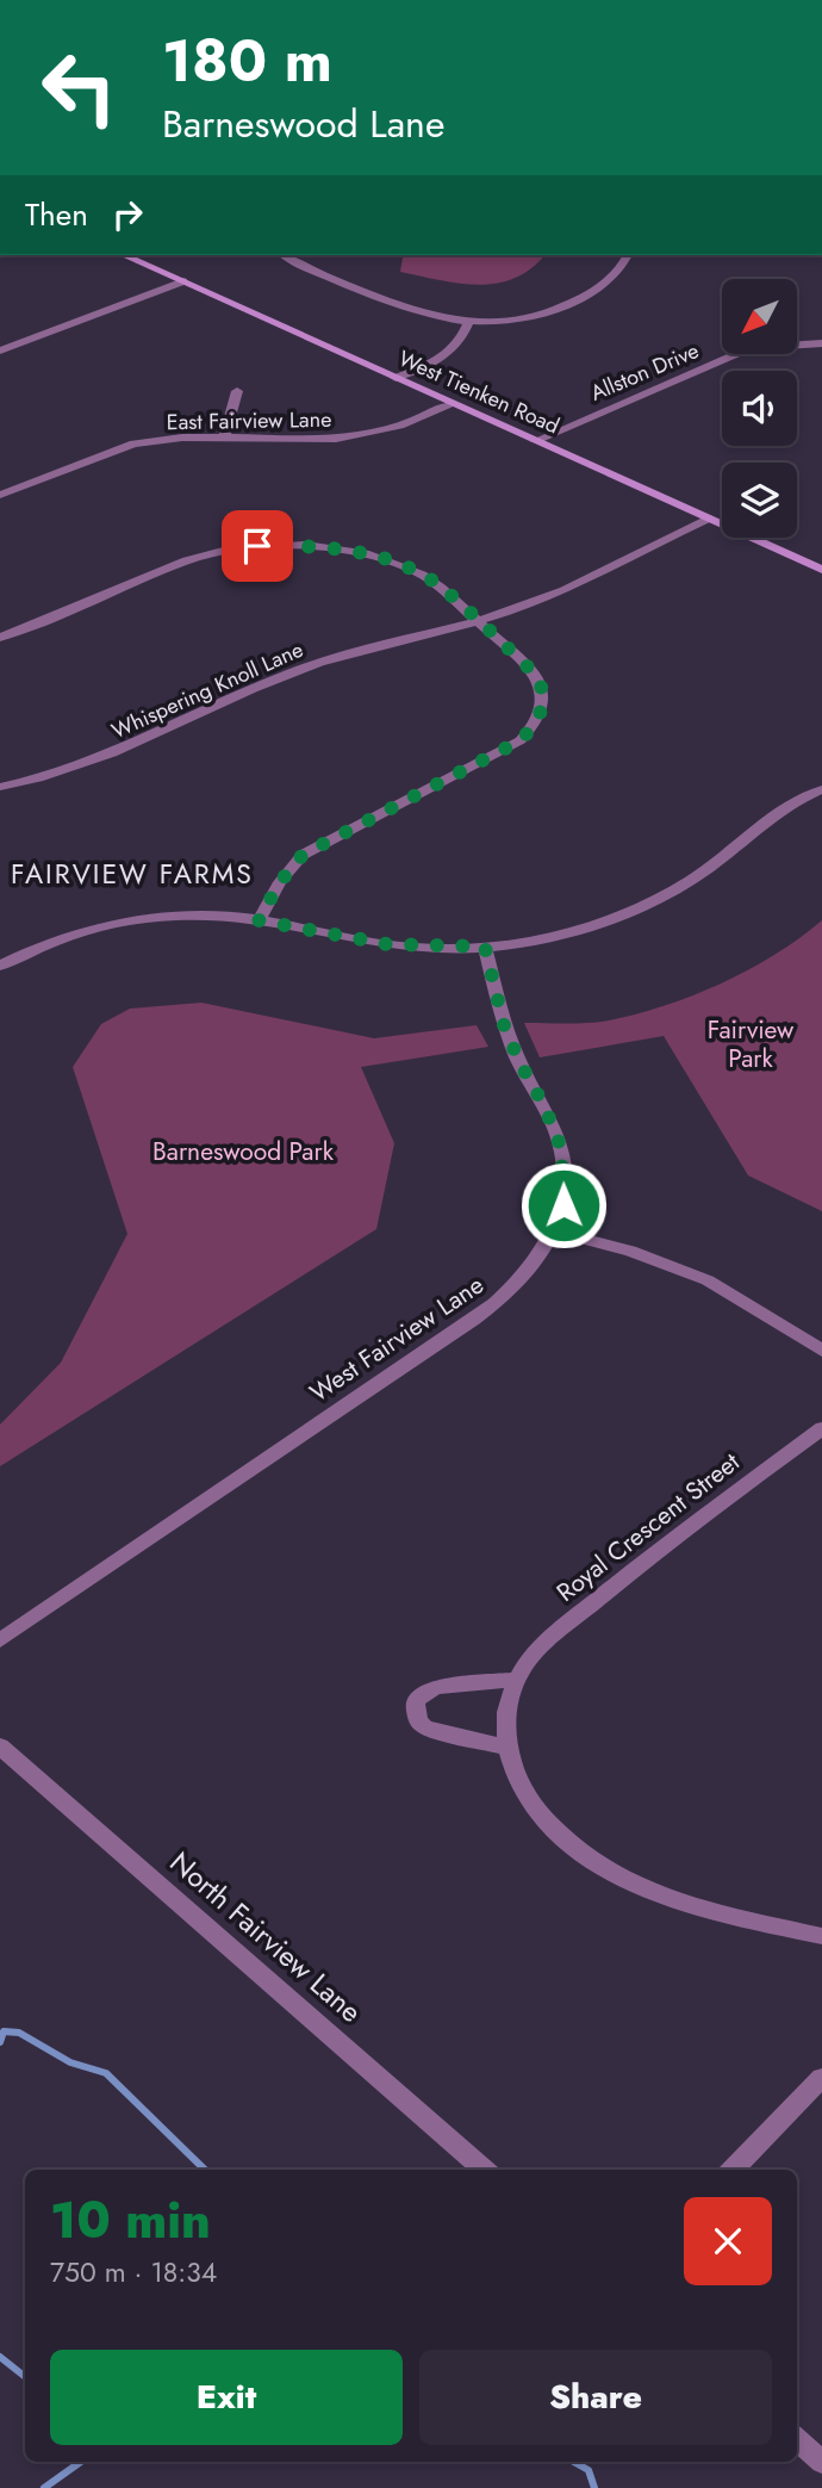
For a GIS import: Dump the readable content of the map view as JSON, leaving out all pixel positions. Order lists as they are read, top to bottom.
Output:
{
  "streets": {
    "street": [
      "Allston Drive",
      "West Tienken Road",
      "East Fairview Lane",
      "Whispering Knoll Lane",
      "West Fairview Lane",
      "Royal Crescent Street",
      "North Fairview Lane"
    ]
  },
  "crossings": [
    ["Allston Drive", "West Tienken Road"],
    ["West Tienken Road", "East Fairview Lane"],
    ["West Tienken Road", "Whispering Knoll Lane"]
  ],
  "districts": ["FAIRVIEW FARMS"],
  "parks": ["Fairview Park", "Barneswood Park"],
  "north": "bottom left",
  "page": {
    "turn": ["180 m", "Barneswood Lane"],
    "then": "Then",
    "heading": ["10 min", "750 m · 18:34"],
    "buttons": ["Exit", "Share"]
  }
}
